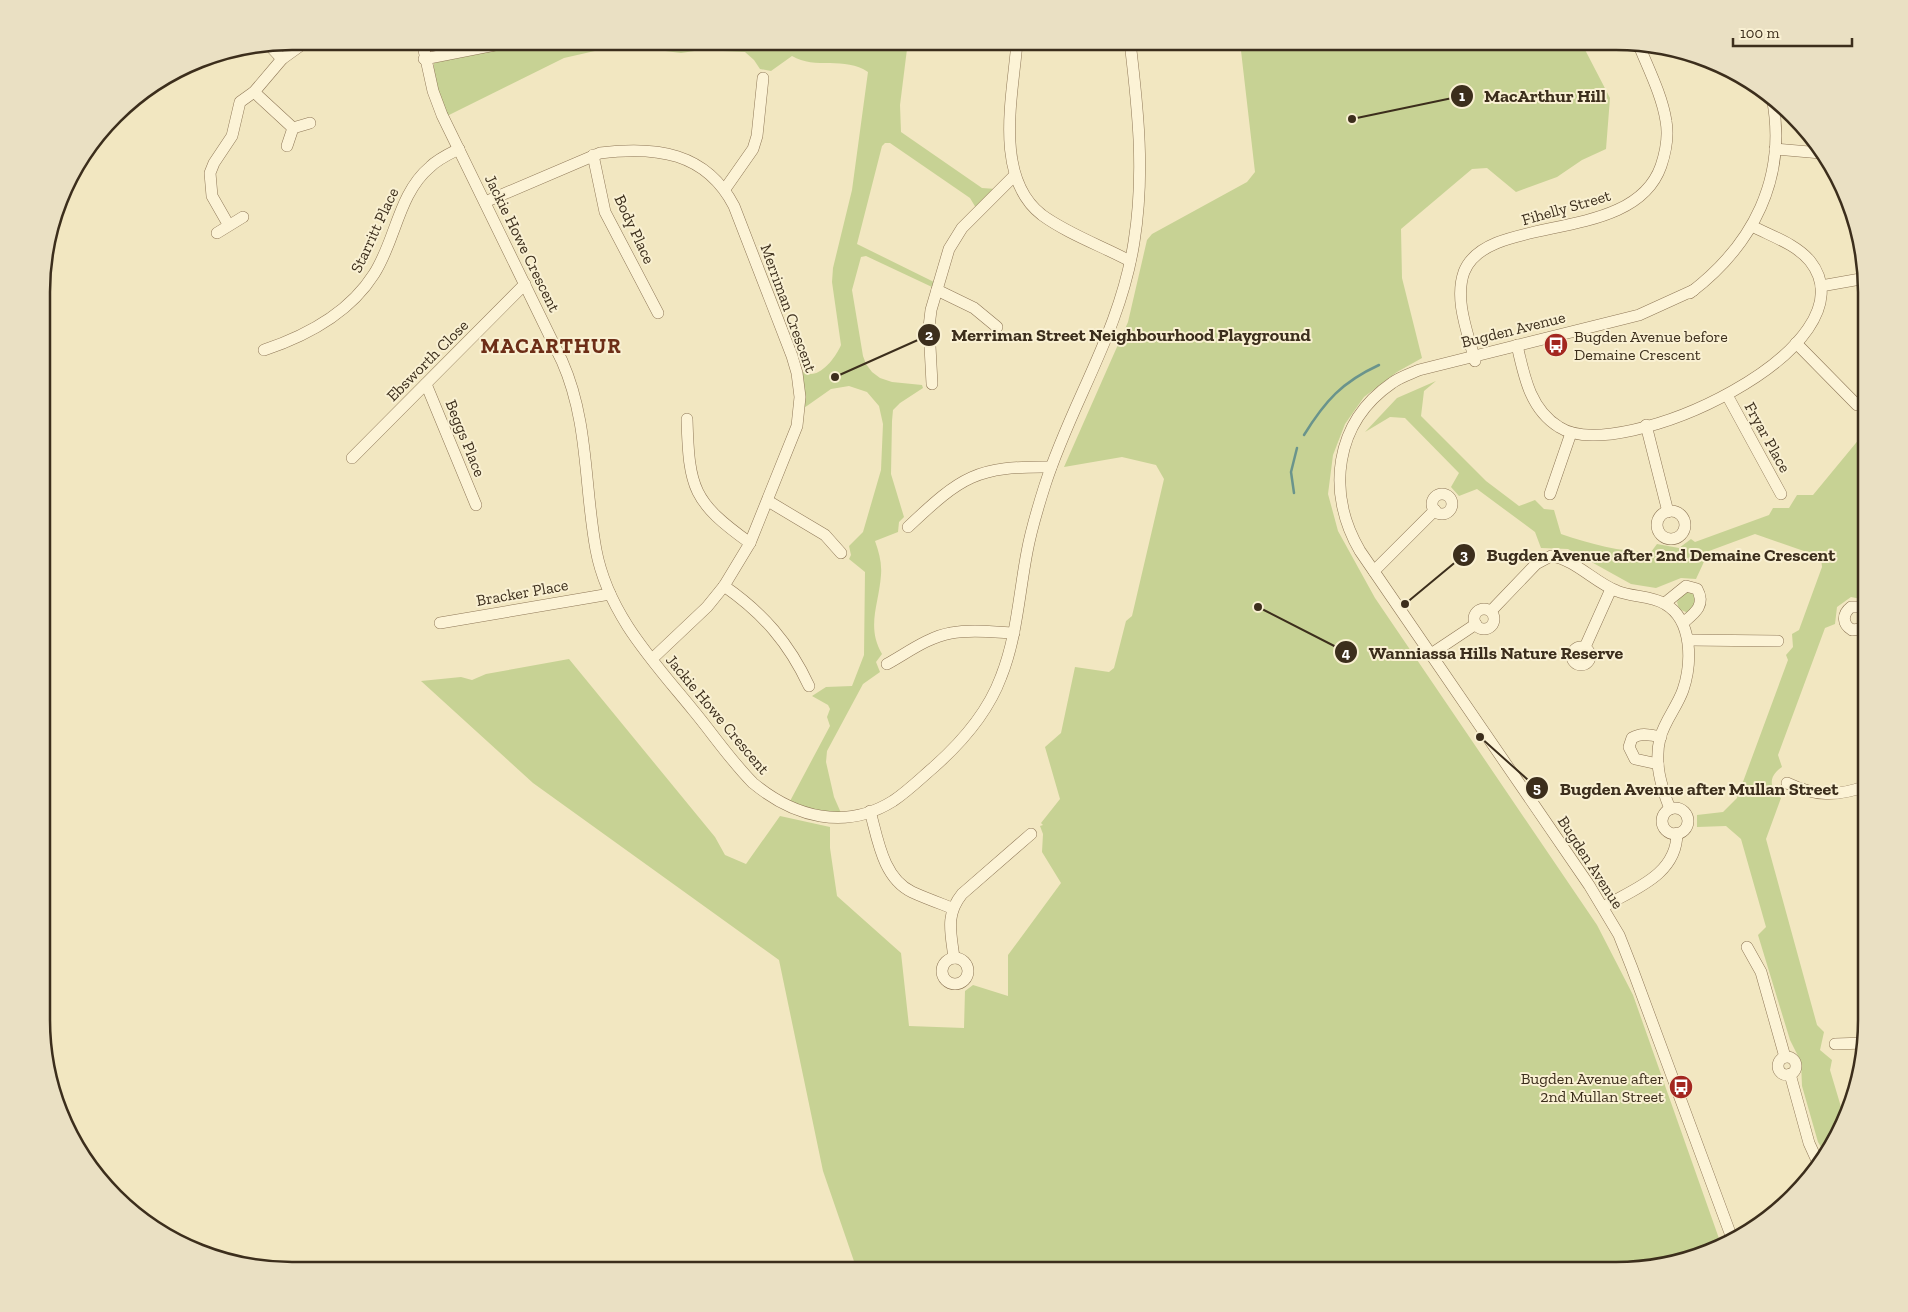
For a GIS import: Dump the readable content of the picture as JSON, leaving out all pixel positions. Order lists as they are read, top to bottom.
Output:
{
  "streets": {
    "street": [
      "Fihelly Street",
      "Body Place",
      "Starritt Place",
      "Jackie Howe Crescent",
      "Merriman Crescent",
      "Bugden Avenue",
      "Ebsworth Close",
      "Fryar Place",
      "Beggs Place",
      "Bracker Place"
    ]
  },
  "crossings": [
    ["Fihelly Street", "Bugden Avenue"],
    ["Body Place", "Merriman Crescent"],
    ["Starritt Place", "Jackie Howe Crescent"],
    ["Jackie Howe Crescent", "Merriman Crescent"],
    ["Jackie Howe Crescent", "Ebsworth Close"],
    ["Jackie Howe Crescent", "Bracker Place"],
    ["Ebsworth Close", "Beggs Place"]
  ],
  "districts": ["MACARTHUR"],
  "places": {
    "other": [
      "MacArthur Hill",
      "Merriman Street Neighbourhood Playground",
      "Bugden Avenue after 2nd Demaine Crescent",
      "Wanniassa Hills Nature Reserve",
      "Bugden Avenue after Mullan Street"
    ],
    "bus stop": ["Bugden Avenue before Demaine Crescent", "Bugden Avenue after 2nd Mullan Street"]
  },
  "scale_bar": "100 m"
}
